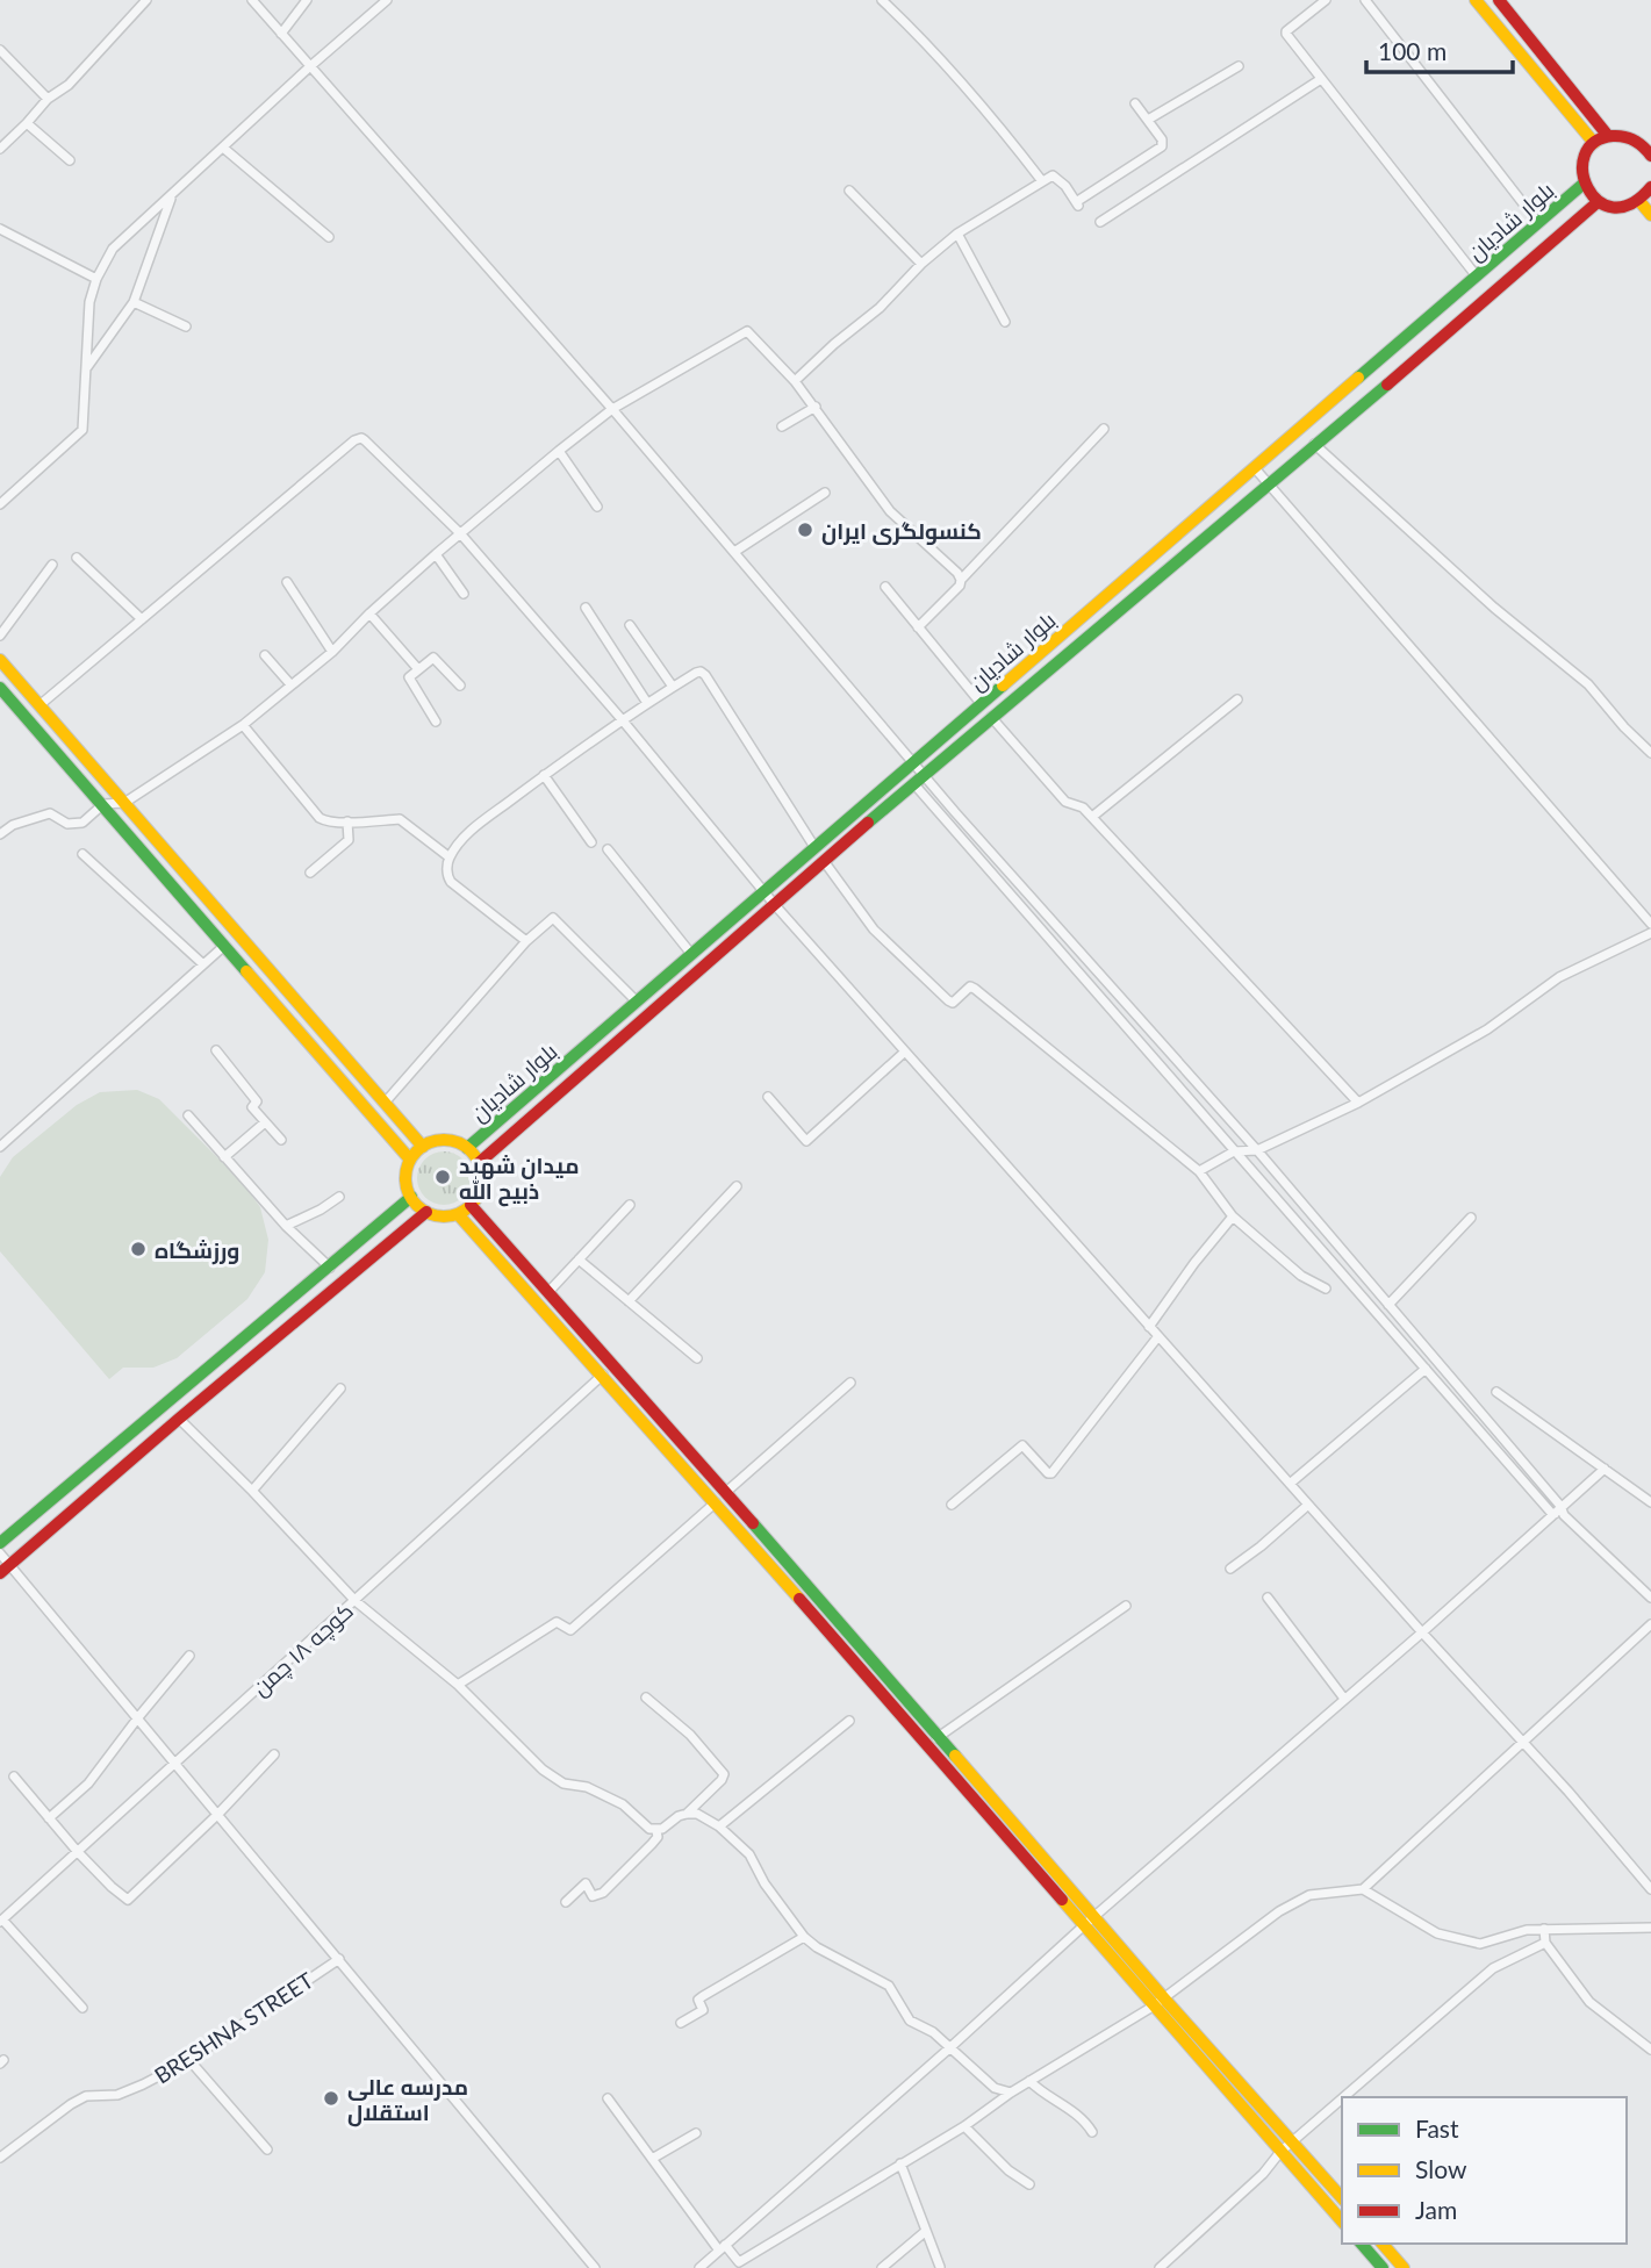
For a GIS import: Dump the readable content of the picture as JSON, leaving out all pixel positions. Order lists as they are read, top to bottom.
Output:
{
  "streets": {
    "main road": ["بلوار شادیان"],
    "street": ["كوچه ١٨ چمن", "BRESHNA STREET"]
  },
  "places": [
    "کنسولگری ایران",
    "میدان شهید ذبیح الله",
    "ورزشگاه",
    "مدرسه عالی استقلال"
  ],
  "legend": ["Fast", "Slow", "Jam"],
  "scale_bar": "100 m"
}
